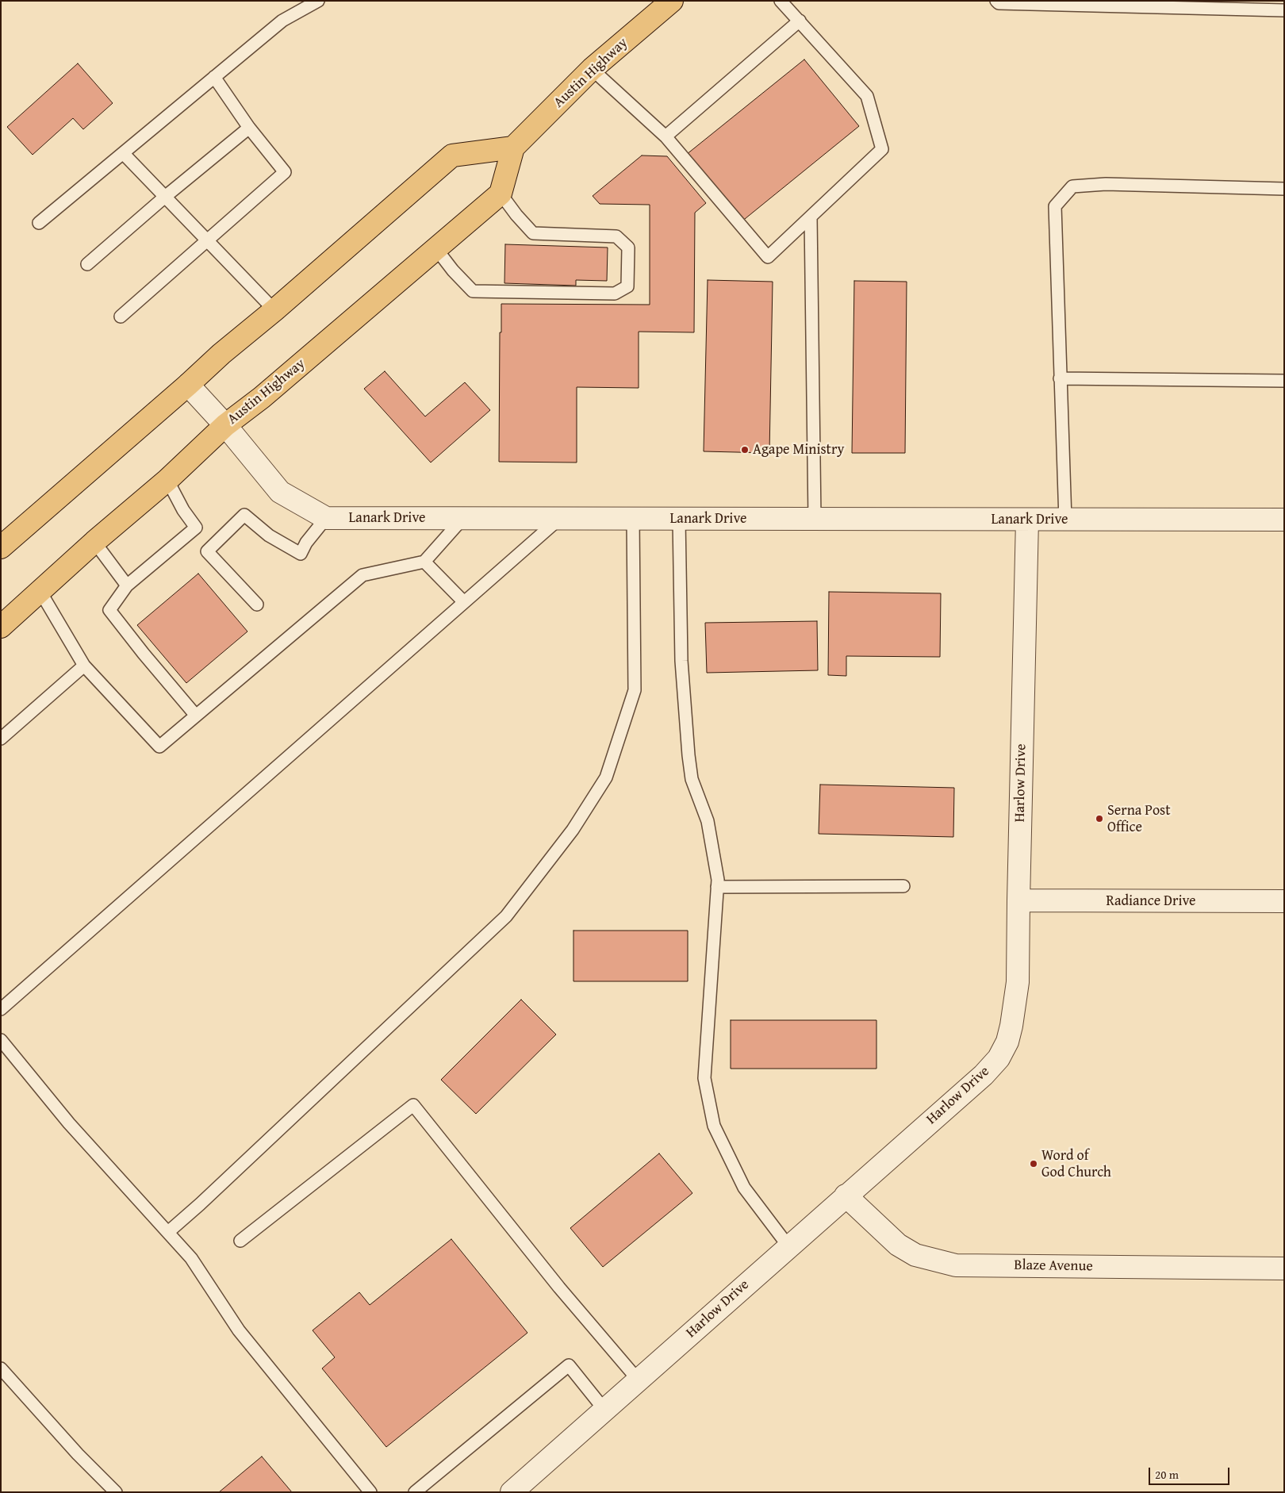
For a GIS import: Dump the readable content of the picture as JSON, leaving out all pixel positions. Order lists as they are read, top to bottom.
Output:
{
  "streets": {
    "main road": ["Austin Highway"],
    "street": [
      "Lanark Drive",
      "Harlow Drive",
      "Radiance Drive",
      "Blaze Avenue"
    ]
  },
  "crossings": [
    ["Austin Highway", "Lanark Drive"],
    ["Lanark Drive", "Harlow Drive"],
    ["Harlow Drive", "Radiance Drive"],
    ["Harlow Drive", "Blaze Avenue"]
  ],
  "places": ["Agape Ministry", "Serna Post Office", "Word of God Church"],
  "scale_bar": "20 m"
}
